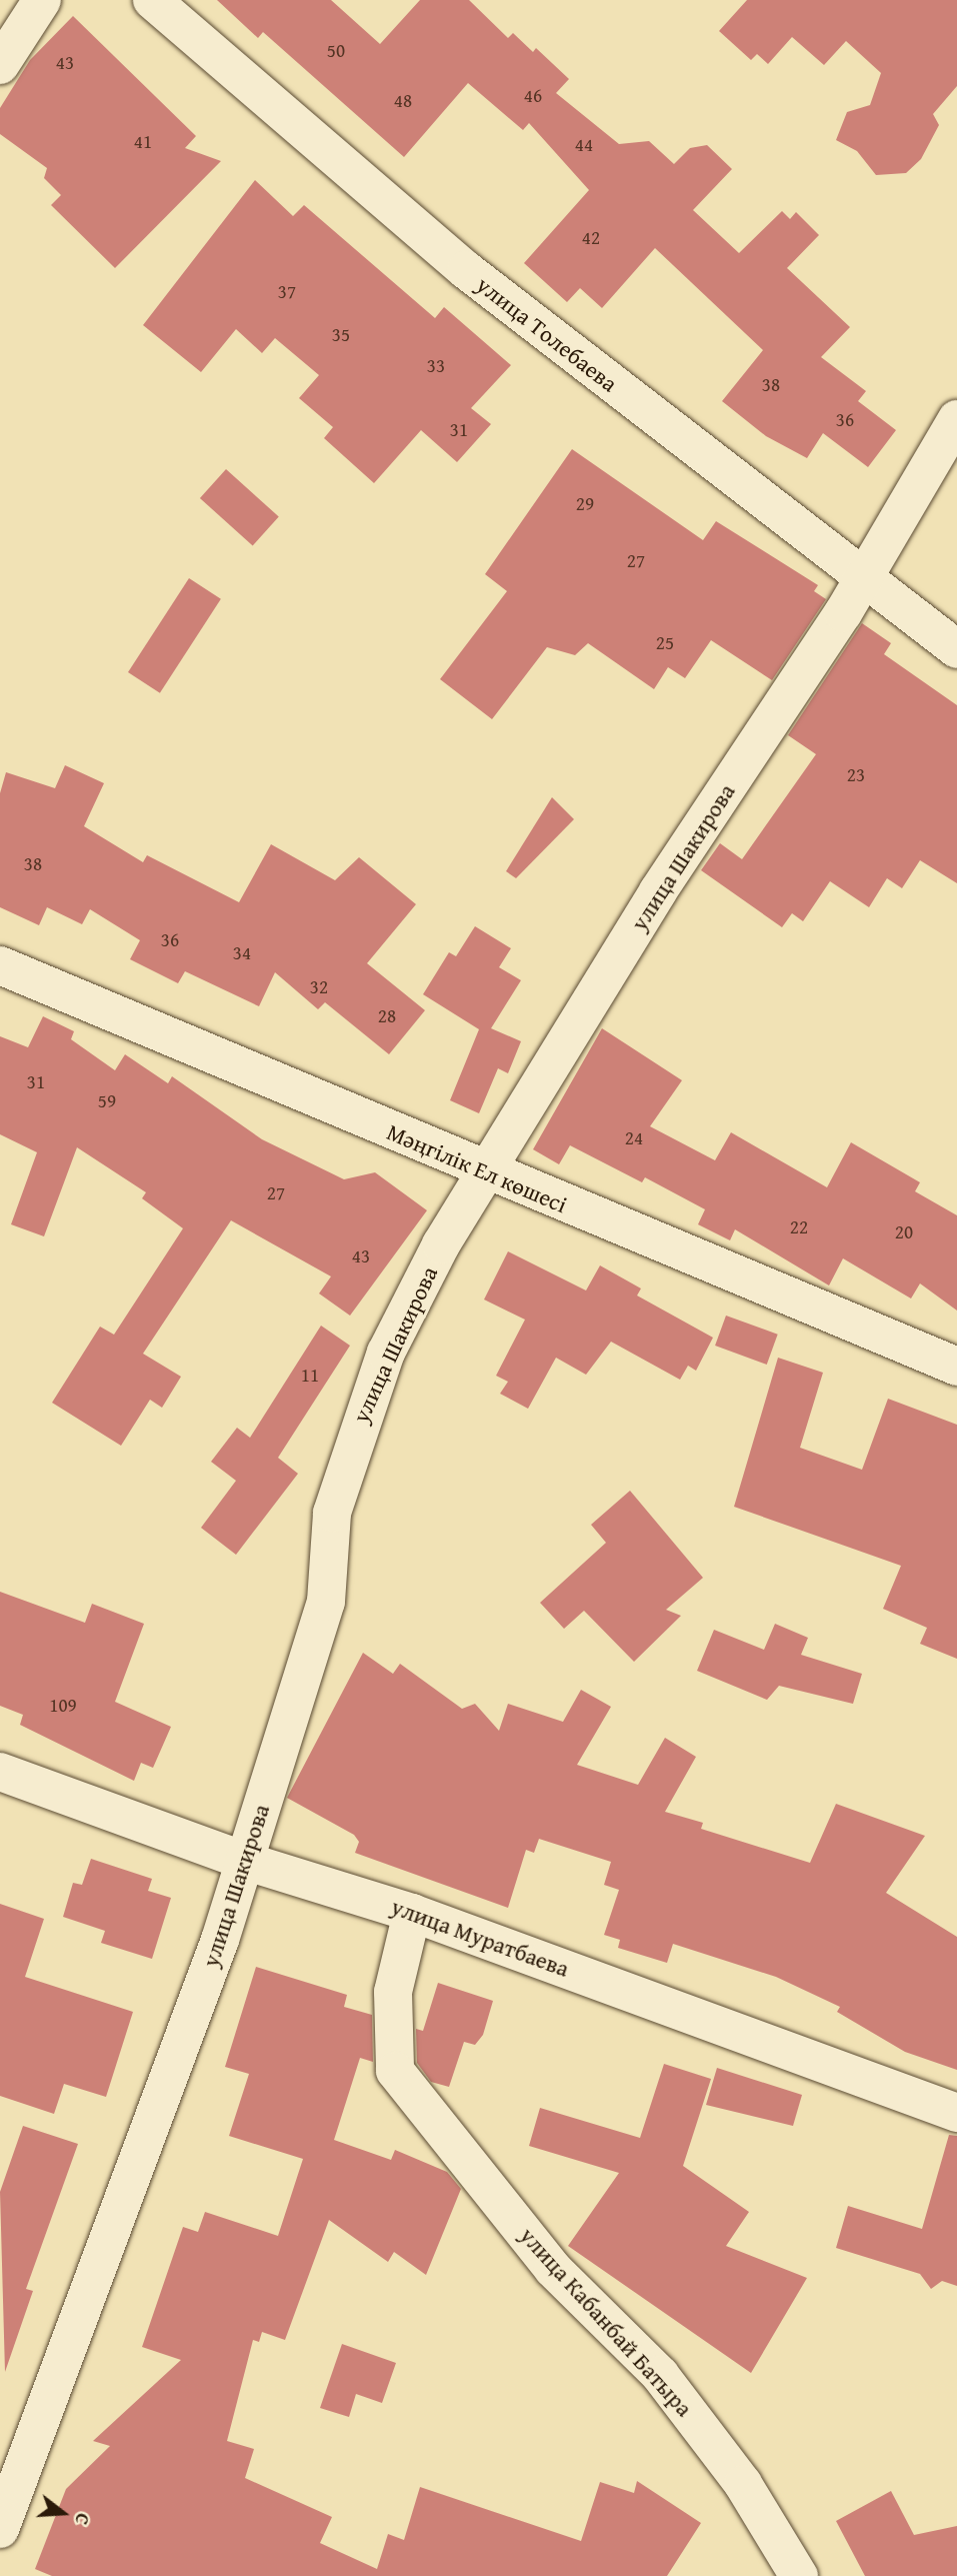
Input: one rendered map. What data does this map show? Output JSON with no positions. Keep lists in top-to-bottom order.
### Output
{
  "streets": {
    "street": [
      "улица Толебаева",
      "улица Шакирова",
      "Мәңгілік Ел көшесі",
      "улица Муратбаева",
      "улица Кабанбай Батыра"
    ]
  },
  "crossings": [
    ["улица Толебаева", "улица Шакирова"],
    ["улица Шакирова", "Мәңгілік Ел көшесі"],
    ["улица Шакирова", "улица Муратбаева"],
    ["улица Муратбаева", "улица Кабанбай Батыра"]
  ],
  "house_numbers": [
    "50",
    "43",
    "46",
    "48",
    "41",
    "44",
    "42",
    "37",
    "35",
    "33",
    "38",
    "36",
    "31",
    "29",
    "27",
    "25",
    "23",
    "38",
    "36",
    "34",
    "32",
    "28",
    "31",
    "59",
    "24",
    "27",
    "22",
    "20",
    "43",
    "11",
    "109"
  ],
  "north": "right"
}
